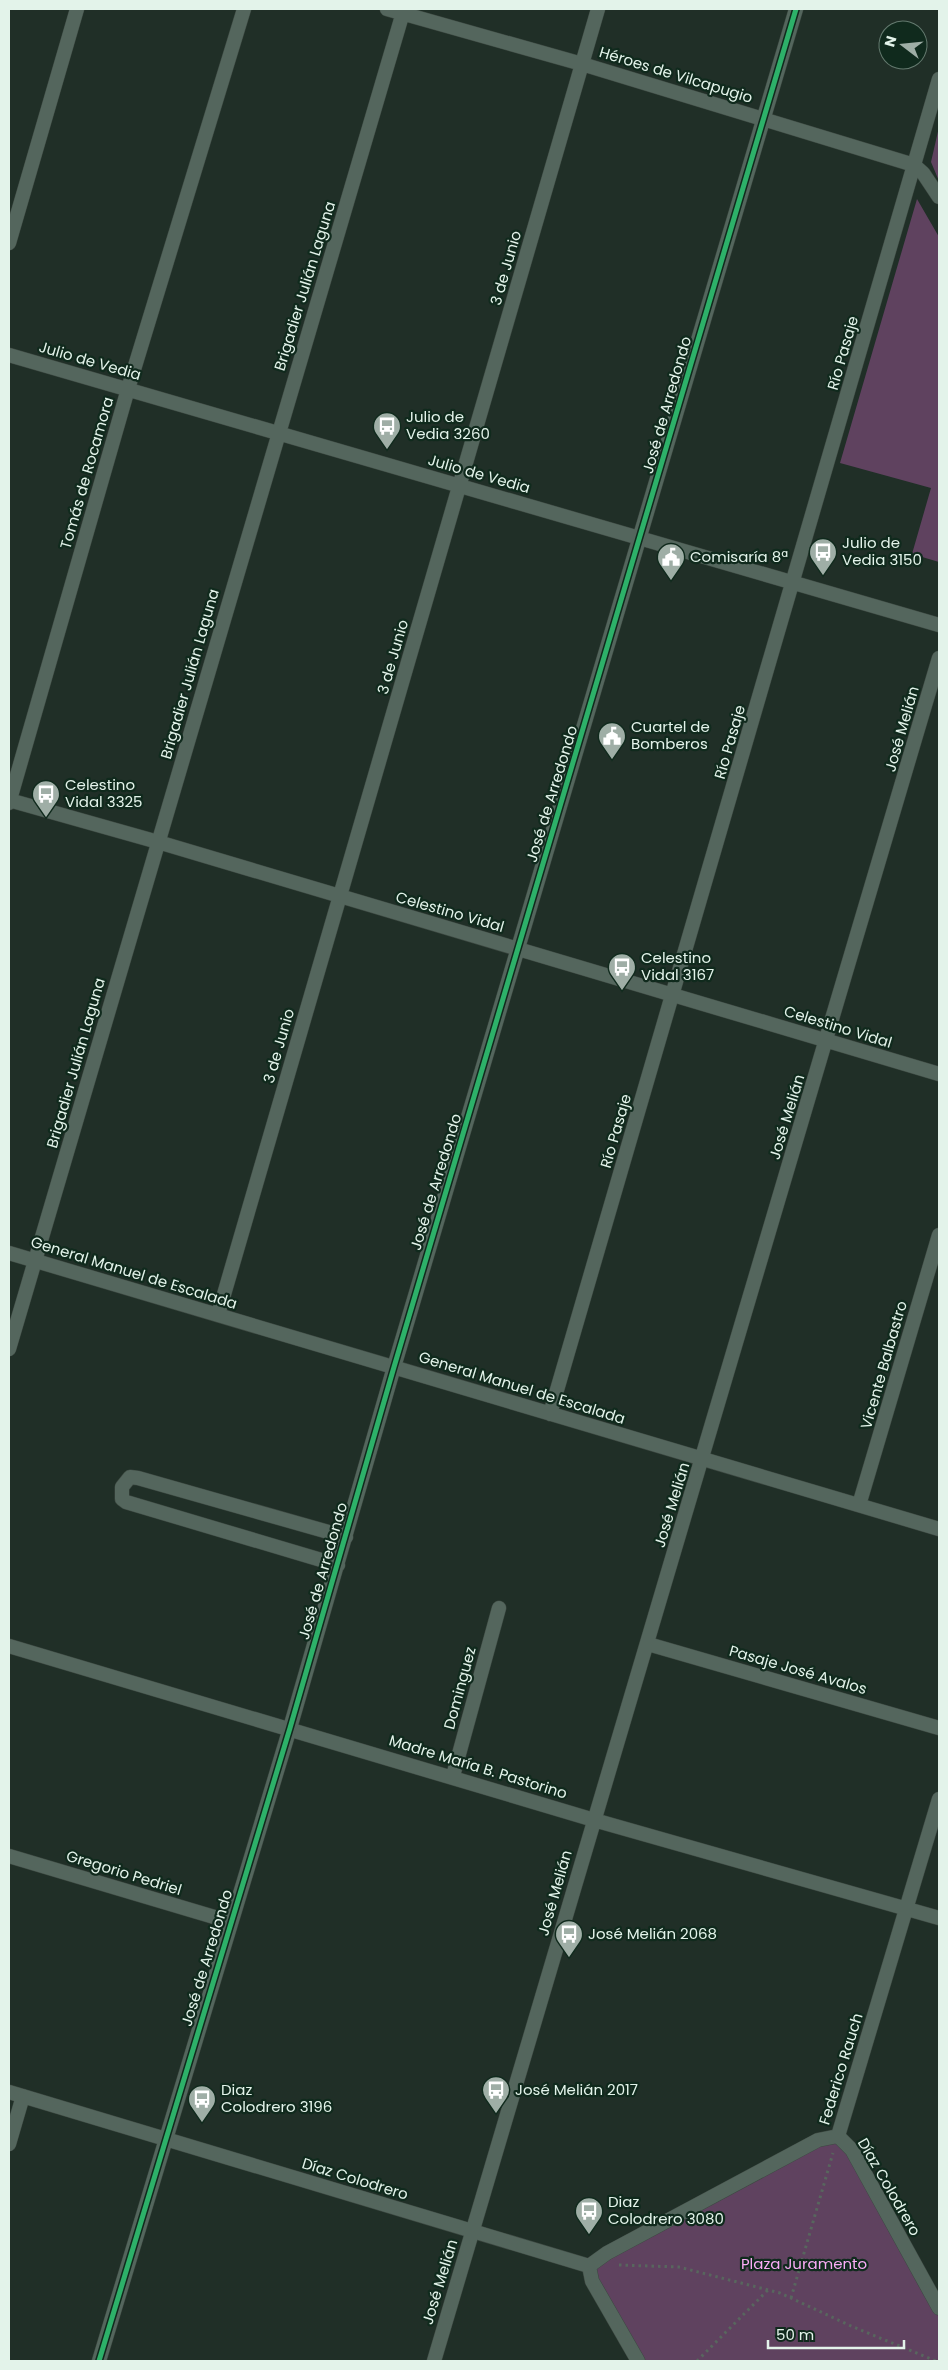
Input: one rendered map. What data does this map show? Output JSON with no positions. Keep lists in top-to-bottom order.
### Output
{
  "streets": {
    "street": [
      "Héroes de Vilcapugio",
      "3 de Junio",
      "Brigadier Julián Laguna",
      "Río Pasaje",
      "Julio de Vedia",
      "José de Arredondo",
      "Tomás de Rocamora",
      "José Melián",
      "Celestino Vidal",
      "General Manuel de Escalada",
      "Vicente Balbastro",
      "Pasaje José Avalos",
      "Dominguez",
      "Madre María B. Pastorino",
      "Gregorio Pedriel",
      "Federico Rauch",
      "Díaz Colodrero"
    ]
  },
  "crossings": [
    ["Héroes de Vilcapugio", "3 de Junio"],
    ["Héroes de Vilcapugio", "Brigadier Julián Laguna"],
    ["Héroes de Vilcapugio", "Río Pasaje"],
    ["Héroes de Vilcapugio", "José de Arredondo"],
    ["3 de Junio", "Julio de Vedia"],
    ["3 de Junio", "Celestino Vidal"],
    ["3 de Junio", "General Manuel de Escalada"],
    ["Brigadier Julián Laguna", "Julio de Vedia"],
    ["Brigadier Julián Laguna", "Celestino Vidal"],
    ["Brigadier Julián Laguna", "General Manuel de Escalada"],
    ["Río Pasaje", "Julio de Vedia"],
    ["Río Pasaje", "Celestino Vidal"],
    ["Río Pasaje", "General Manuel de Escalada"],
    ["Julio de Vedia", "José de Arredondo"],
    ["Julio de Vedia", "Tomás de Rocamora"],
    ["José de Arredondo", "Celestino Vidal"],
    ["José de Arredondo", "General Manuel de Escalada"],
    ["José de Arredondo", "Madre María B. Pastorino"],
    ["José de Arredondo", "Gregorio Pedriel"],
    ["José de Arredondo", "Díaz Colodrero"],
    ["Tomás de Rocamora", "Celestino Vidal"],
    ["José Melián", "Celestino Vidal"],
    ["José Melián", "General Manuel de Escalada"],
    ["José Melián", "Pasaje José Avalos"],
    ["José Melián", "Madre María B. Pastorino"],
    ["José Melián", "Díaz Colodrero"],
    ["General Manuel de Escalada", "Vicente Balbastro"],
    ["Dominguez", "Madre María B. Pastorino"],
    ["Madre María B. Pastorino", "Federico Rauch"],
    ["Federico Rauch", "Díaz Colodrero"]
  ],
  "parks": ["Plaza Juramento"],
  "places": {
    "bus stop": [
      "Julio de Vedia 3260",
      "Julio de Vedia 3150",
      "Celestino Vidal 3325",
      "Celestino Vidal 3167",
      "José Melián 2068",
      "José Melián 2017",
      "Diaz Colodrero 3196",
      "Diaz Colodrero 3080"
    ],
    "public building": ["Comisaría 8ª", "Cuartel de Bomberos"]
  },
  "scale_bar": "50 m",
  "north": "left"
}
